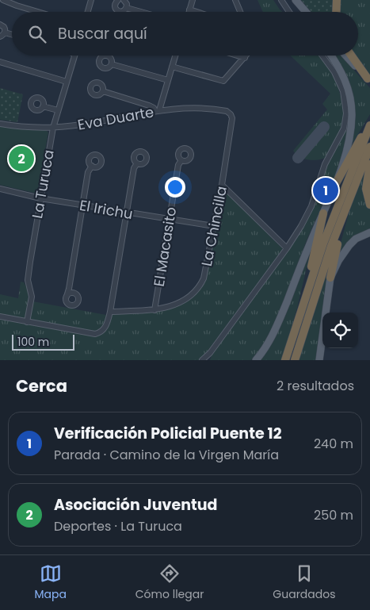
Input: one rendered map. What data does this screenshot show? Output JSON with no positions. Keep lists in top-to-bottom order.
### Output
{
  "streets": {
    "street": [
      "Eva Duarte",
      "La Turuca",
      "El Irichu",
      "La Chincilla",
      "El Macasito"
    ]
  },
  "crossings": [
    ["Eva Duarte", "La Turuca"],
    ["Eva Duarte", "La Chincilla"],
    ["La Turuca", "El Irichu"],
    ["El Irichu", "La Chincilla"],
    ["El Irichu", "El Macasito"],
    ["La Chincilla", "El Macasito"]
  ],
  "scale_bar": "100 m",
  "page": {
    "search": "Buscar aquí",
    "pins": ["2", "1"],
    "scale": "100 m",
    "heading": ["Cerca", "2 resultados"],
    "list": [
      {
        "mark": "1",
        "name": "Verificación Policial Puente 12",
        "note": "Parada · Camino de la Virgen María",
        "value": "240 m"
      },
      {
        "mark": "2",
        "name": "Asociación Juventud",
        "note": "Deportes · La Turuca",
        "value": "250 m"
      }
    ],
    "nav": ["Mapa", "Cómo llegar", "Guardados"]
  }
}
